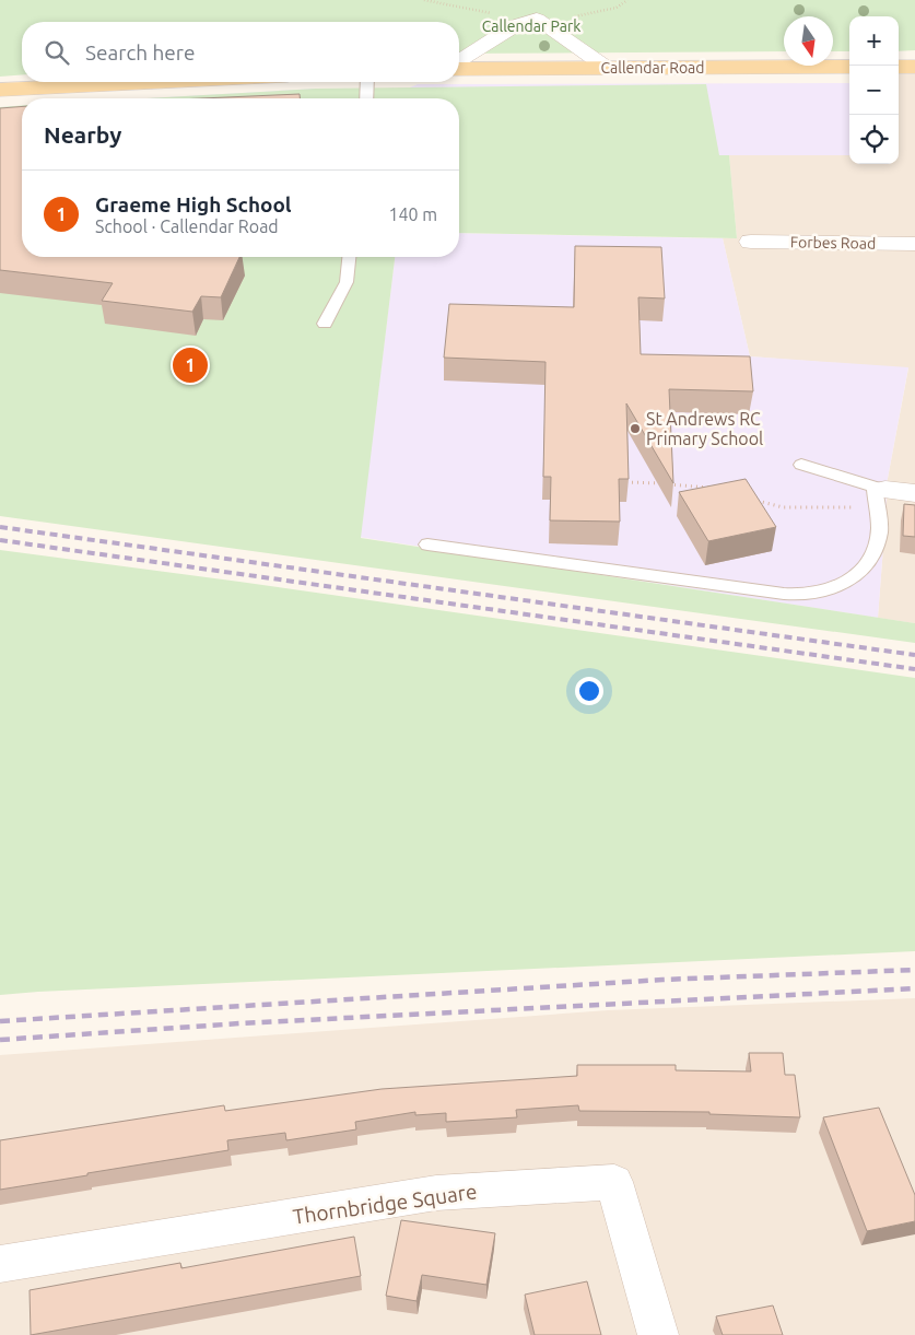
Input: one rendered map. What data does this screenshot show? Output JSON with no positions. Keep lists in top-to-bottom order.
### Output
{
  "streets": {
    "main road": ["Callendar Road"],
    "street": ["Forbes Road", "Thornbridge Square"]
  },
  "parks": ["Callendar Park"],
  "places": ["St Andrews RC Primary School"],
  "north": "bottom",
  "page": {
    "map_buttons": ["+", "−"],
    "search": "Search here",
    "heading": "Nearby",
    "list": [
      {
        "mark": "1",
        "name": "Graeme High School",
        "note": "School · Callendar Road",
        "value": "140 m"
      }
    ],
    "pins": "1"
  }
}
